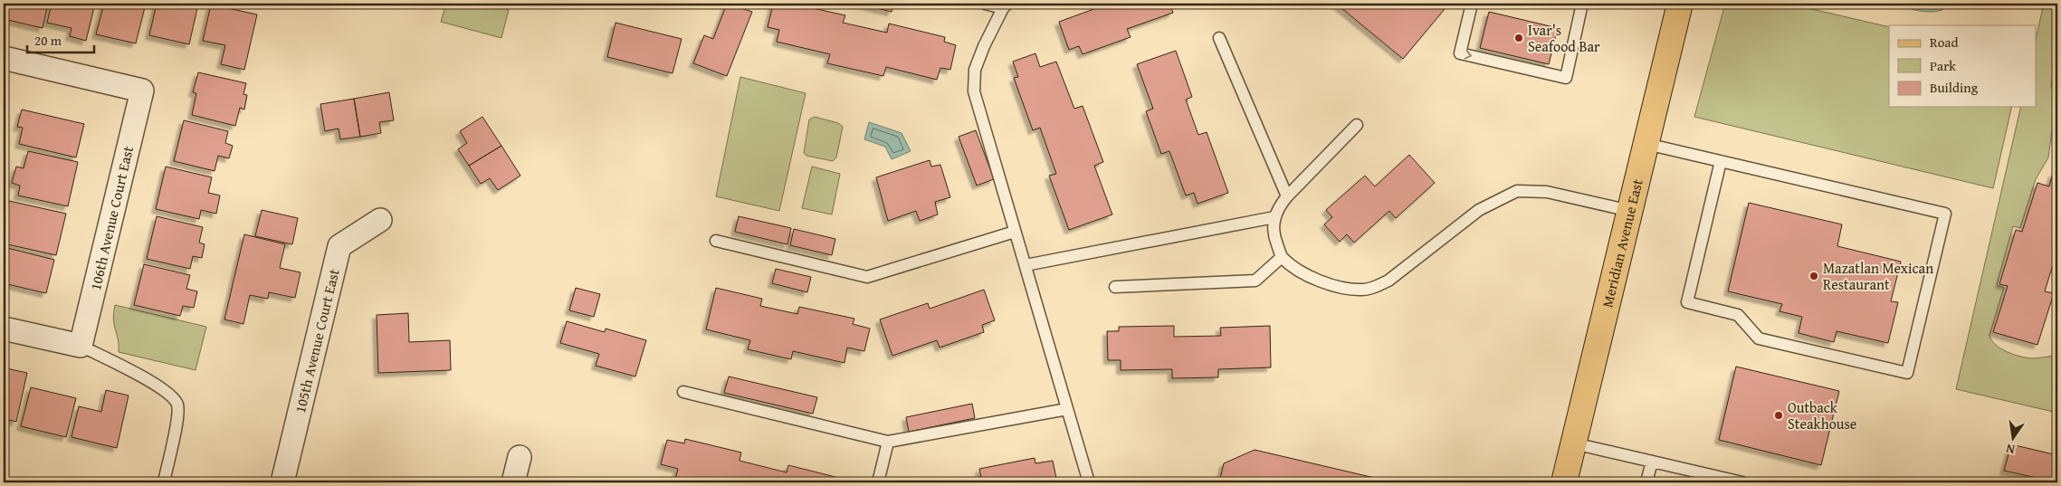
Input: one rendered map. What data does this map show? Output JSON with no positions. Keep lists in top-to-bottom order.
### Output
{
  "streets": {
    "main road": ["Meridian Avenue East"],
    "street": ["106th Avenue Court East", "105th Avenue Court East"]
  },
  "places": ["Ivar's Seafood Bar", "Mazatlan Mexican Restaurant", "Outback Steakhouse"],
  "legend": ["Road", "Park", "Building"],
  "scale_bar": "20 m",
  "north": "bottom"
}
